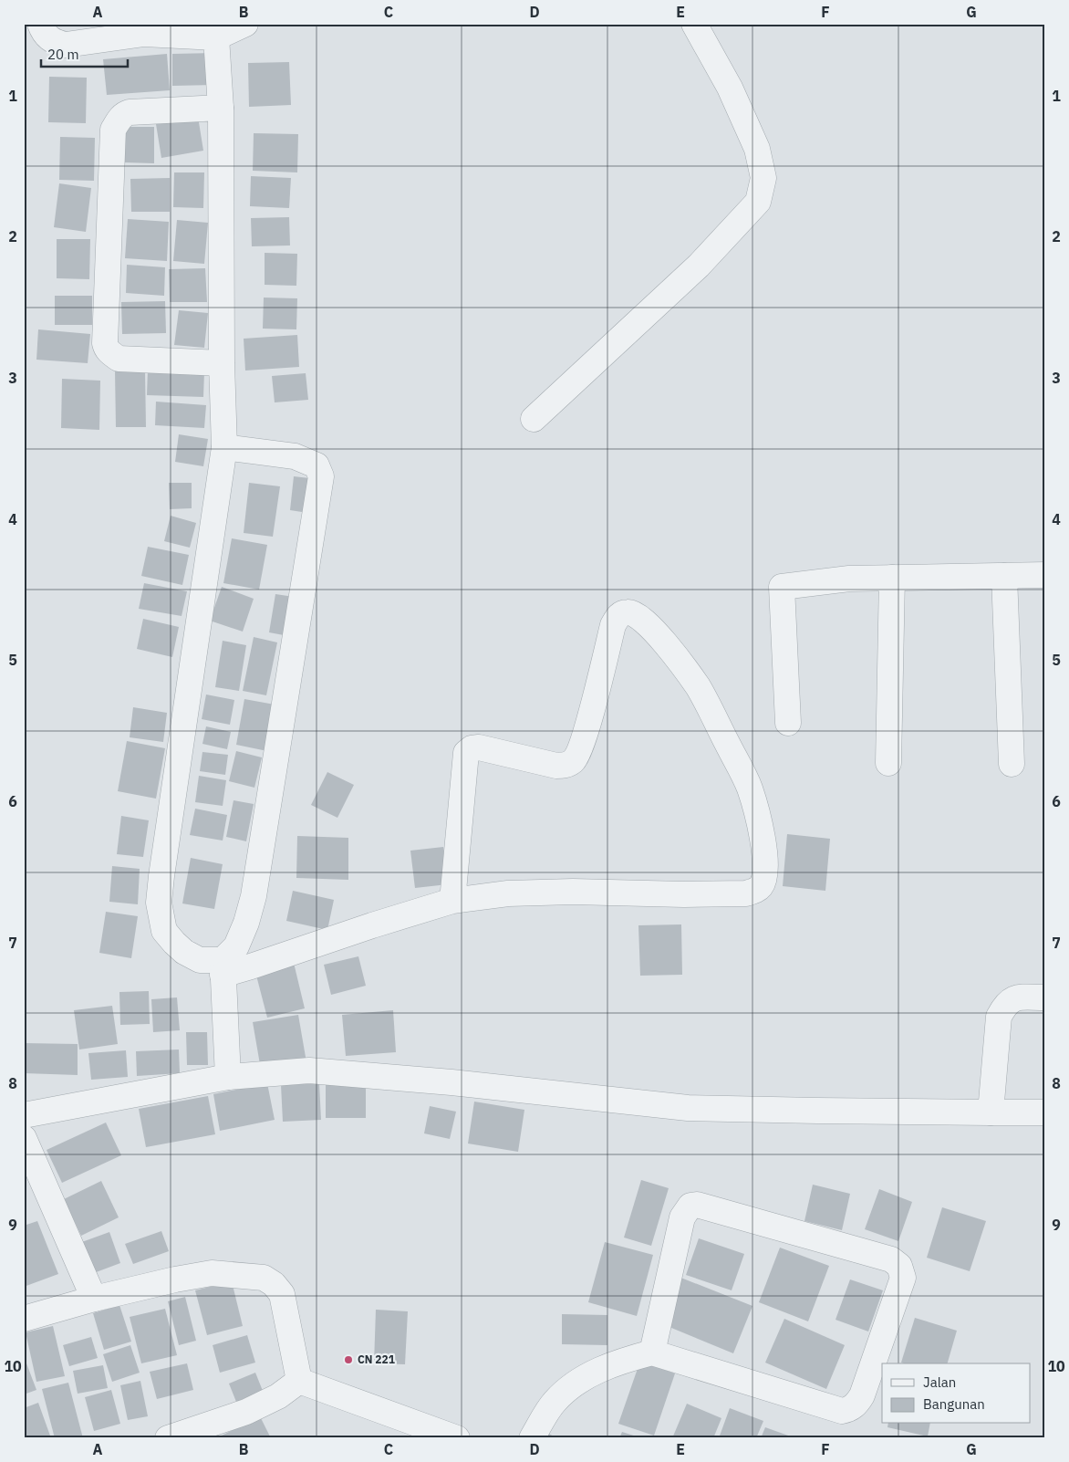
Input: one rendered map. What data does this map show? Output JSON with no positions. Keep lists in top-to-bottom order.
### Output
{
  "places": ["CN 221"],
  "legend": ["Jalan", "Bangunan"],
  "scale_bar": "20 m",
  "grid": {
    "columns": [
      "A",
      "B",
      "C",
      "D",
      "E",
      "F",
      "G"
    ],
    "rows": [
      "1",
      "2",
      "3",
      "4",
      "5",
      "6",
      "7",
      "8",
      "9",
      "10"
    ]
  }
}
